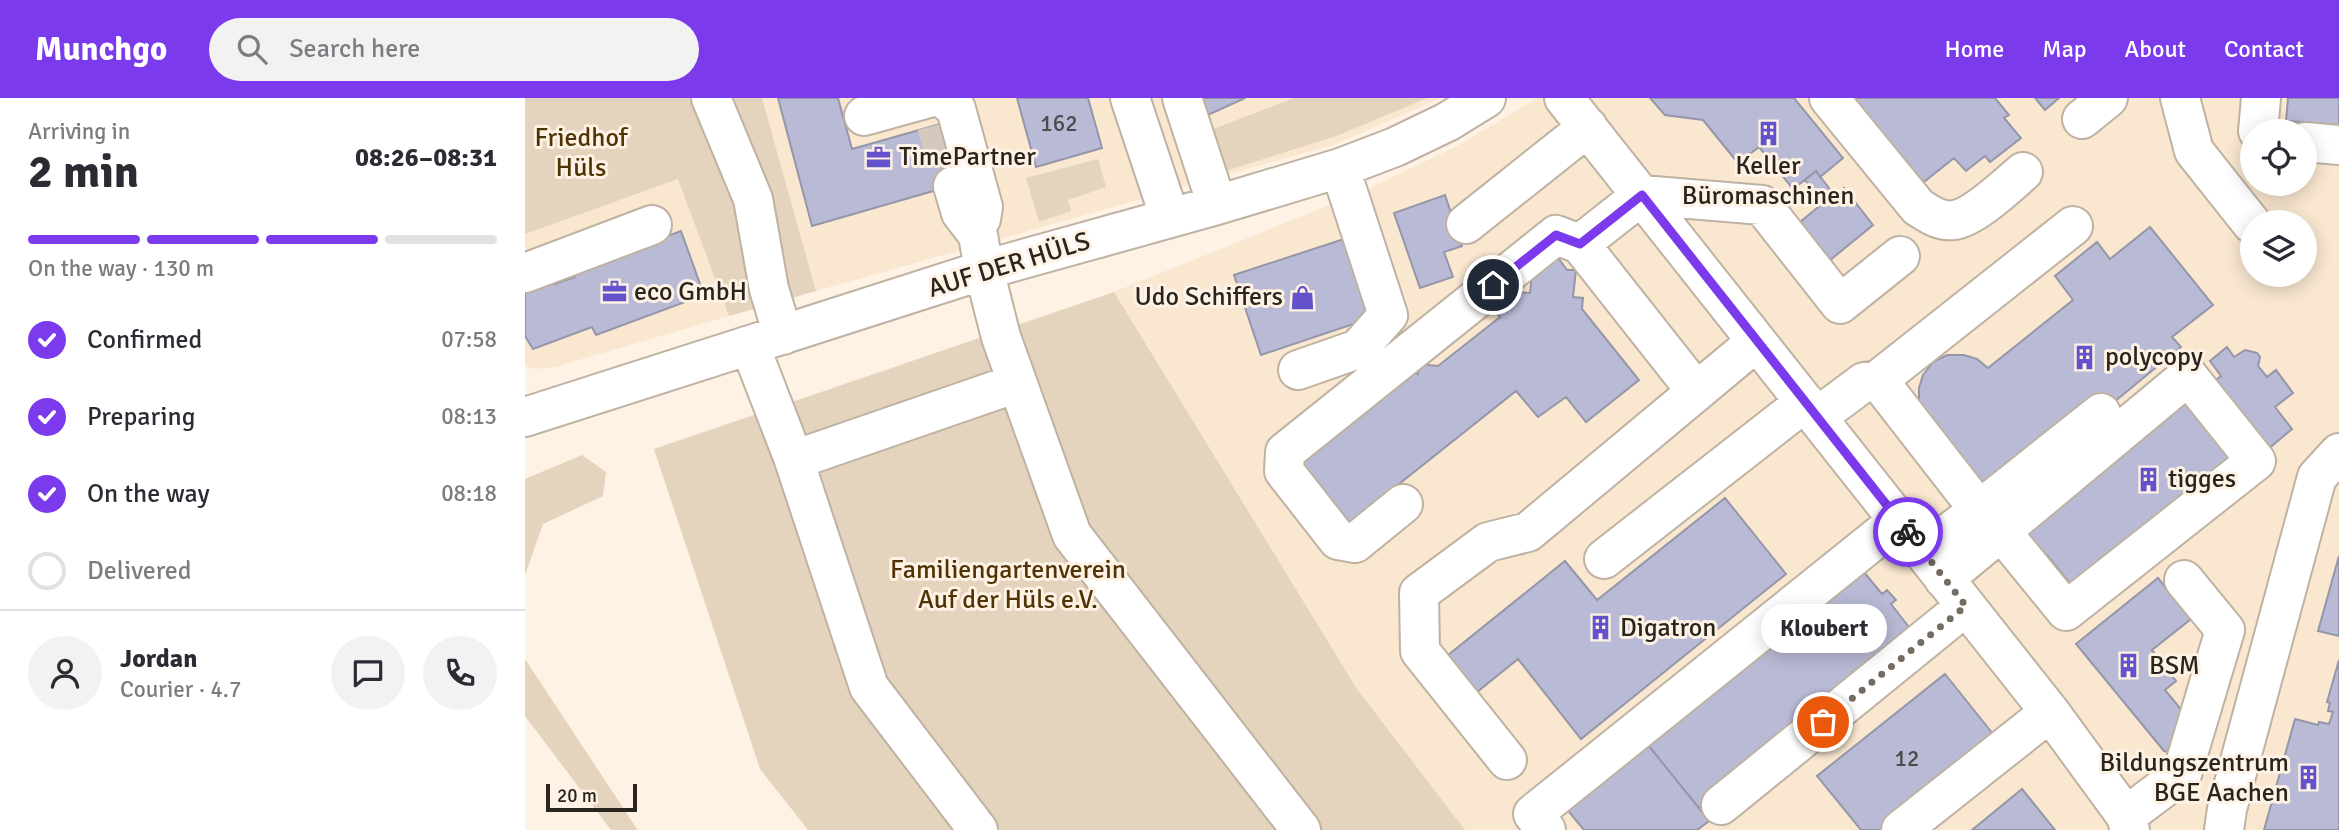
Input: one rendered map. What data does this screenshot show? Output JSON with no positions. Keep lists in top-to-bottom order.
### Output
{
  "streets": {
    "street": ["AUF DER HÜLS"]
  },
  "parks": ["Friedhof Hüls", "Familiengartenverein Auf der Hüls e.V."],
  "places": {
    "building": [
      "Keller Büromaschinen",
      "polycopy",
      "tigges",
      "Digatron",
      "BSM",
      "Bildungszentrum BGE Aachen"
    ],
    "office": ["TimePartner", "eco GmbH"],
    "shop": ["Udo Schiffers"],
    "other": ["Kloubert"]
  },
  "house_numbers": ["162", "12"],
  "scale_bar": "20 m",
  "page": {
    "header": "Munchgo",
    "search": "Search here",
    "nav": [
      "Home",
      "Map",
      "About",
      "Contact"
    ],
    "heading": ["2 min", "Arriving in", "08:26–08:31"],
    "panel": ["Jordan", "Courier · 4.7"],
    "bar": "On the way · 130 m",
    "list": [
      ["Confirmed", "07:58"],
      ["Preparing", "08:13"],
      ["On the way", "08:18"],
      "Delivered"
    ],
    "bubble": "Kloubert",
    "scale": "20 m"
  }
}
